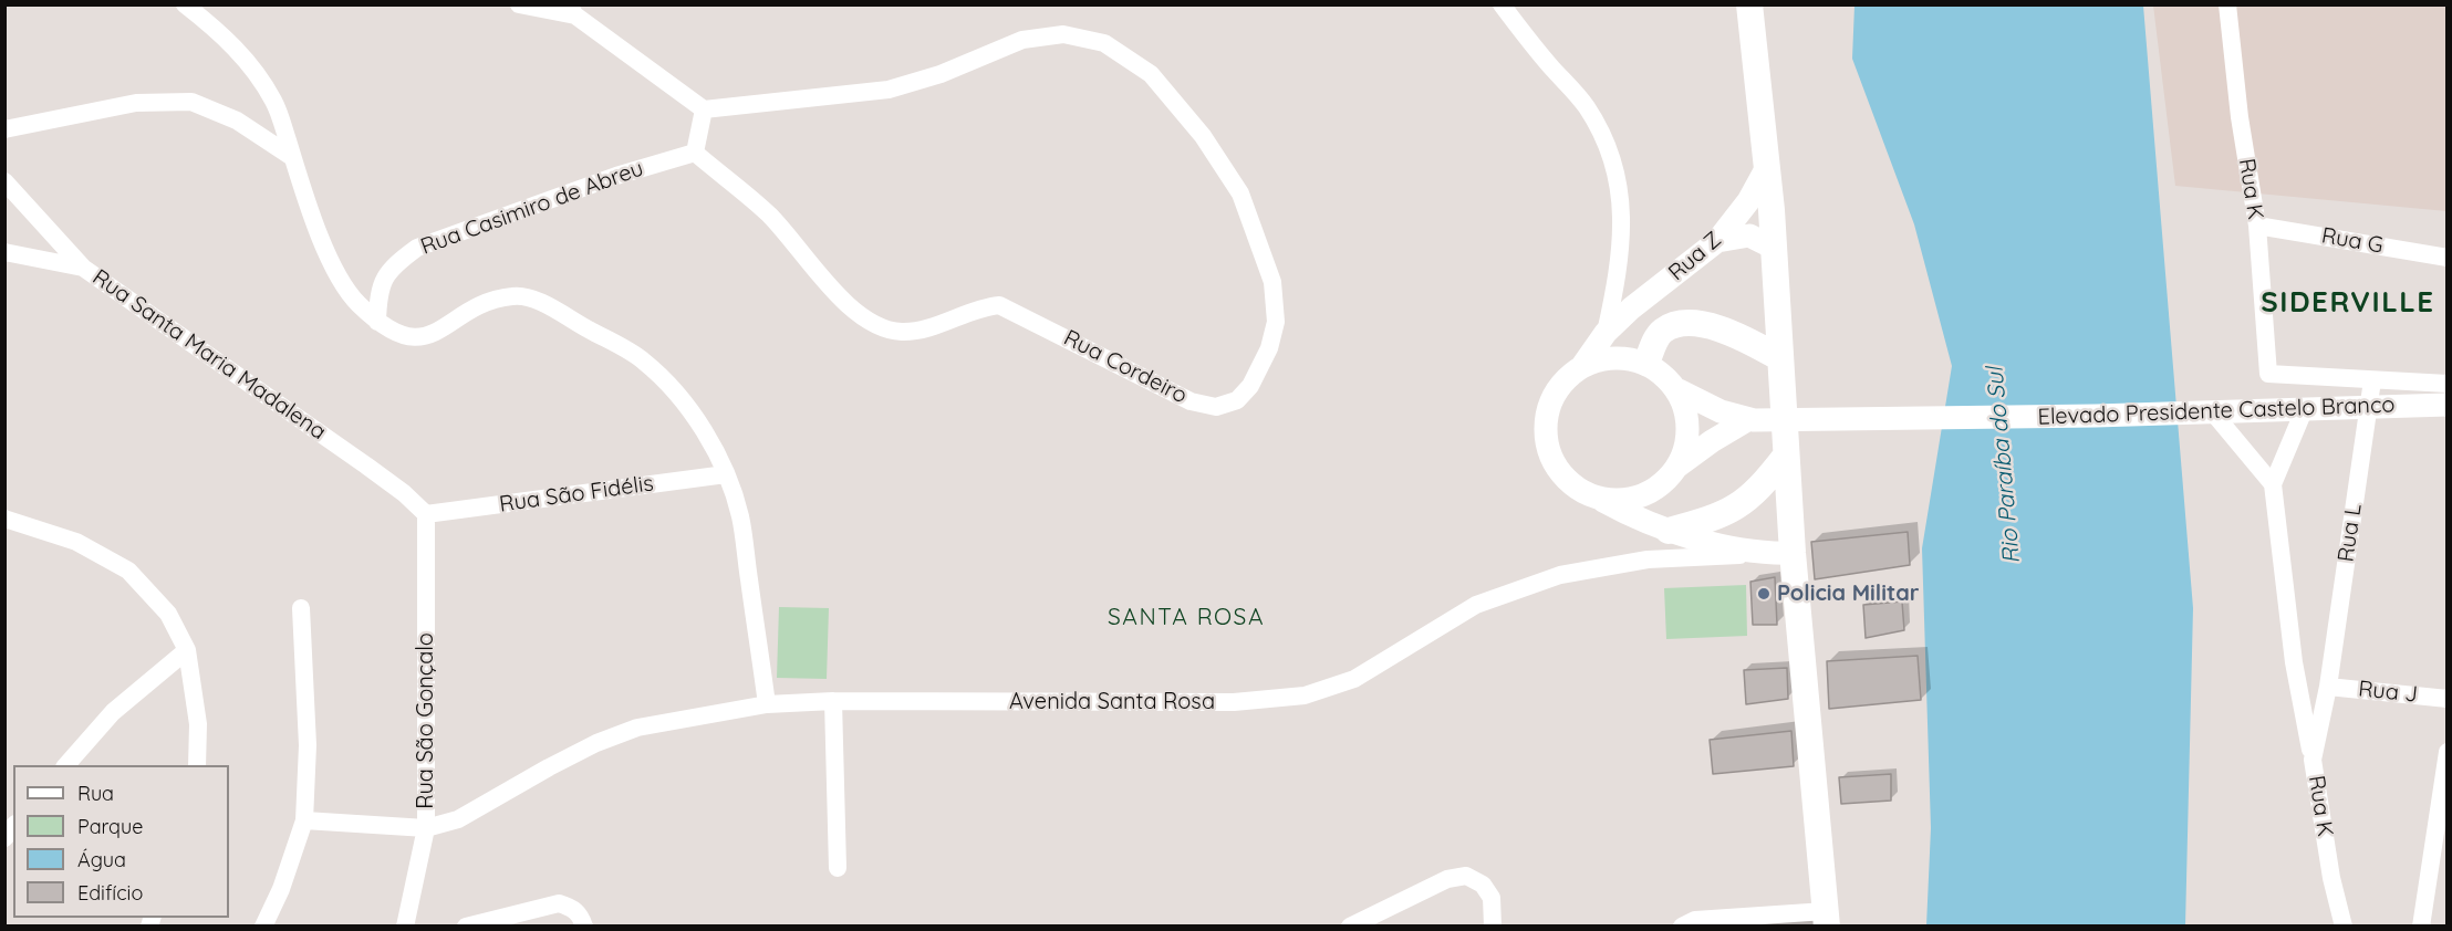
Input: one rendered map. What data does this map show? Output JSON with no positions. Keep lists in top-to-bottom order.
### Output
{
  "streets": {
    "street": [
      "Rua K",
      "Rua Casimiro de Abreu",
      "Rua G",
      "Rua Z",
      "Rua Santa Maria Madalena",
      "Rua Cordeiro",
      "Elevado Presidente Castelo Branco",
      "Rua São Fidélis",
      "Rua L",
      "Rua J",
      "Avenida Santa Rosa",
      "Rua São Gonçalo"
    ]
  },
  "crossings": [
    ["Rua K", "Rua G"],
    ["Rua K", "Rua L"],
    ["Rua K", "Rua J"],
    ["Rua Casimiro de Abreu", "Rua Cordeiro"],
    ["Rua Santa Maria Madalena", "Rua São Fidélis"],
    ["Rua Santa Maria Madalena", "Rua São Gonçalo"],
    ["Rua São Fidélis", "Rua São Gonçalo"],
    ["Rua L", "Rua J"],
    ["Avenida Santa Rosa", "Rua São Gonçalo"]
  ],
  "districts": ["SIDERVILLE", "SANTA ROSA"],
  "water": ["Rio Paraíba do Sul"],
  "places": ["Policia Militar"],
  "legend": [
    "Rua",
    "Parque",
    "Água",
    "Edifício"
  ]
}
